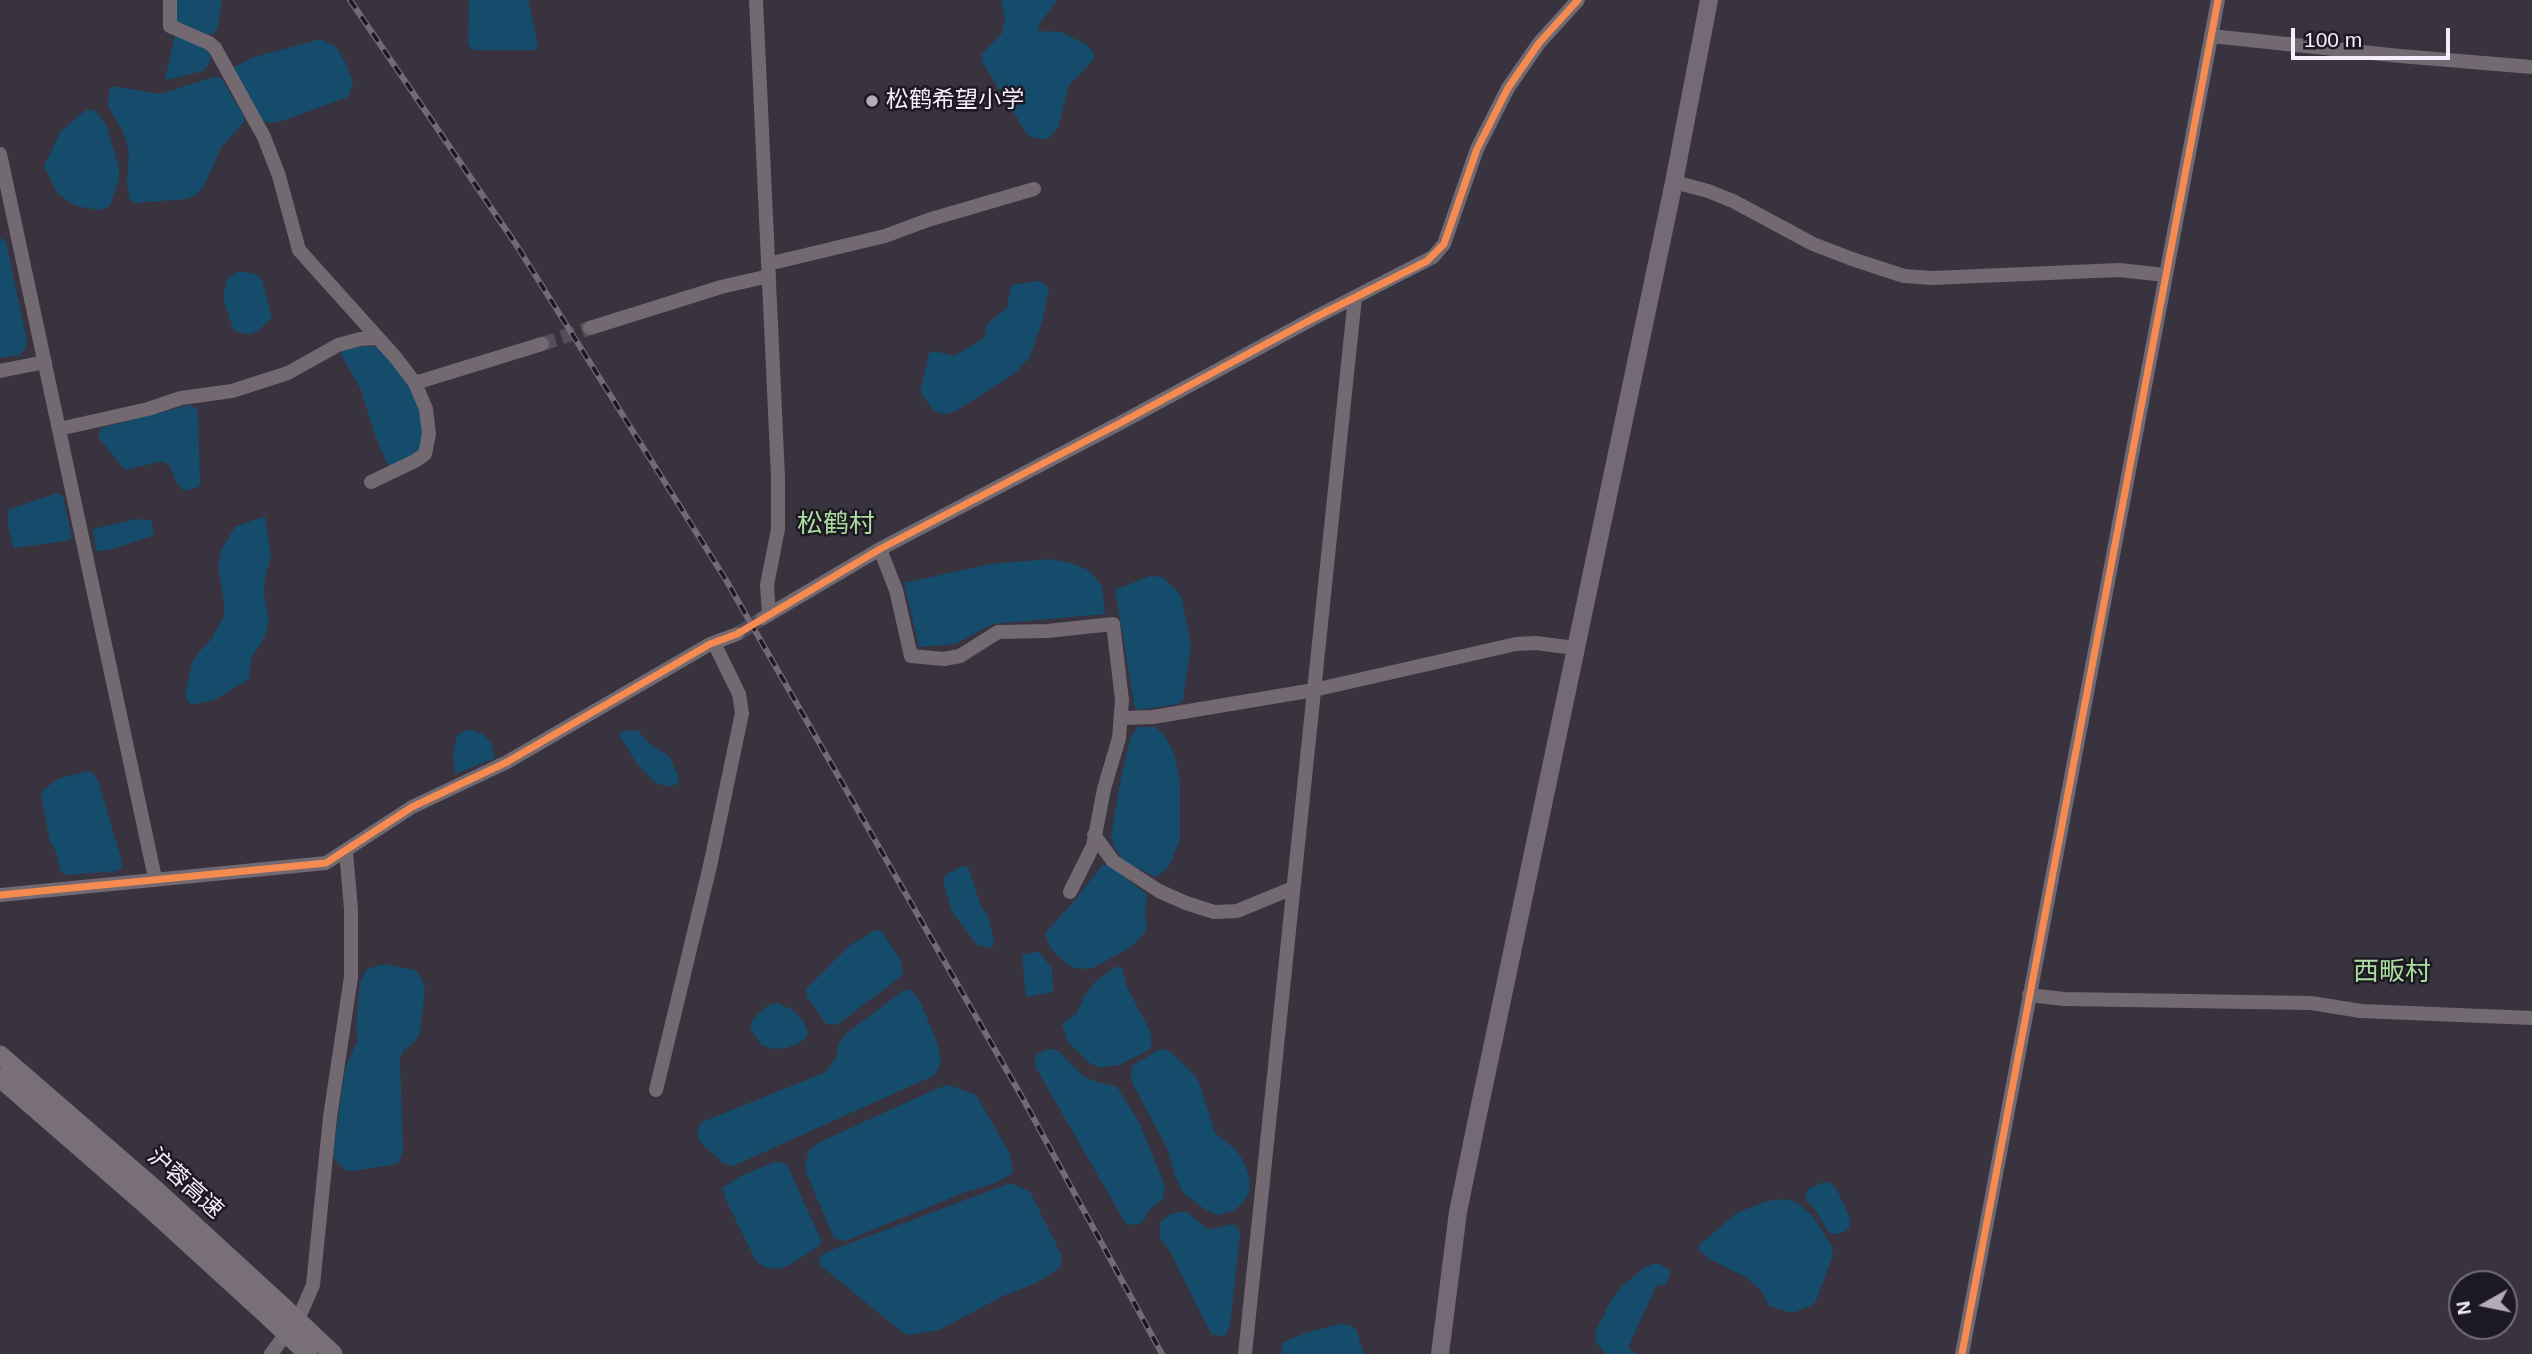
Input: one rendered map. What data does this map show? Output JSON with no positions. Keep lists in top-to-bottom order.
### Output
{
  "streets": {
    "highway": ["沪蓉高速"]
  },
  "districts": ["松鹤村", "西畈村"],
  "places": ["松鹤希望小学"],
  "scale_bar": "100 m",
  "north": "left"
}
